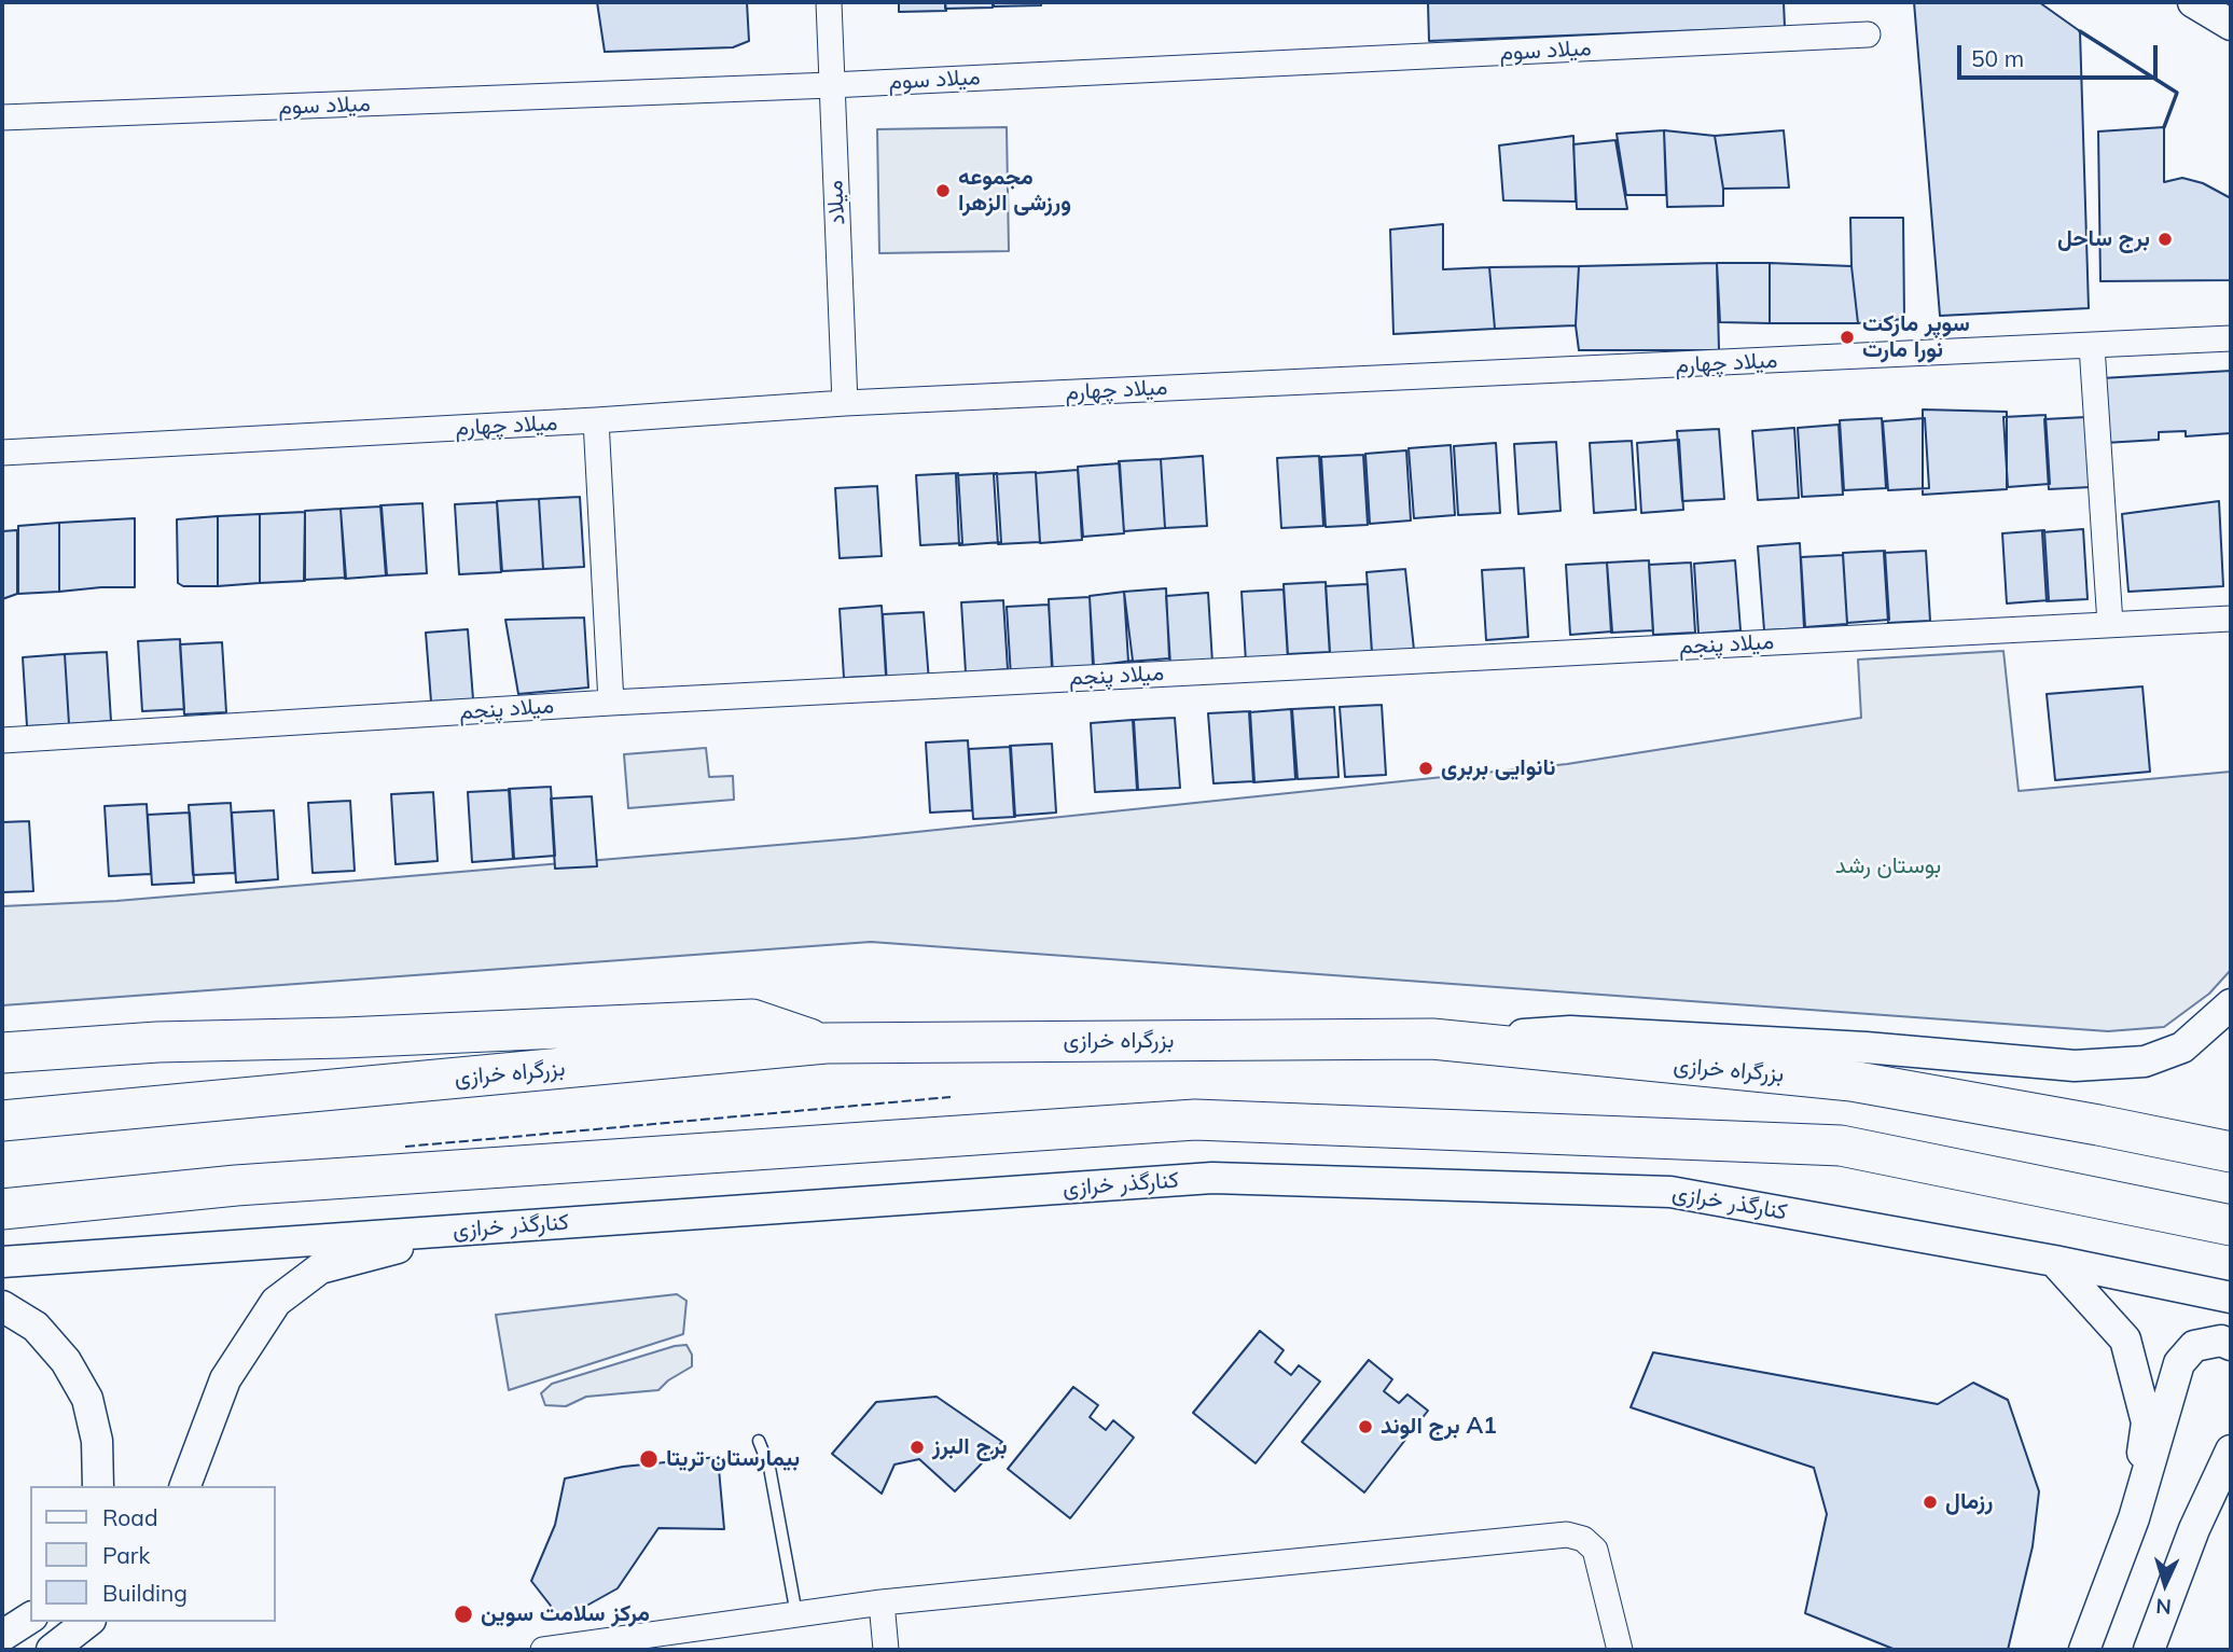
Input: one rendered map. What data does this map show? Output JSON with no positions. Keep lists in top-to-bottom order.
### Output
{
  "streets": {
    "highway": ["بزرگراه خرازی"],
    "street": [
      "میلاد سوم",
      "میلاد",
      "میلاد چهارم",
      "میلاد پنجم",
      "کنارگذر خرازی"
    ]
  },
  "crossings": [
    ["میلاد سوم", "میلاد"],
    ["میلاد", "میلاد چهارم"]
  ],
  "parks": ["بوستان رشد"],
  "places": [
    "مجموعه ورزشی الزهرا",
    "برج ساحل",
    "سوپر مارکت نورا مارت",
    "نانوایی بربری",
    "برج الوند A1",
    "برج البرز",
    "بیمارستان تریتا",
    "رزمال",
    "مرکز سلامت سوین"
  ],
  "legend": ["Road", "Park", "Building"],
  "scale_bar": "50 m",
  "north": "bottom"
}
